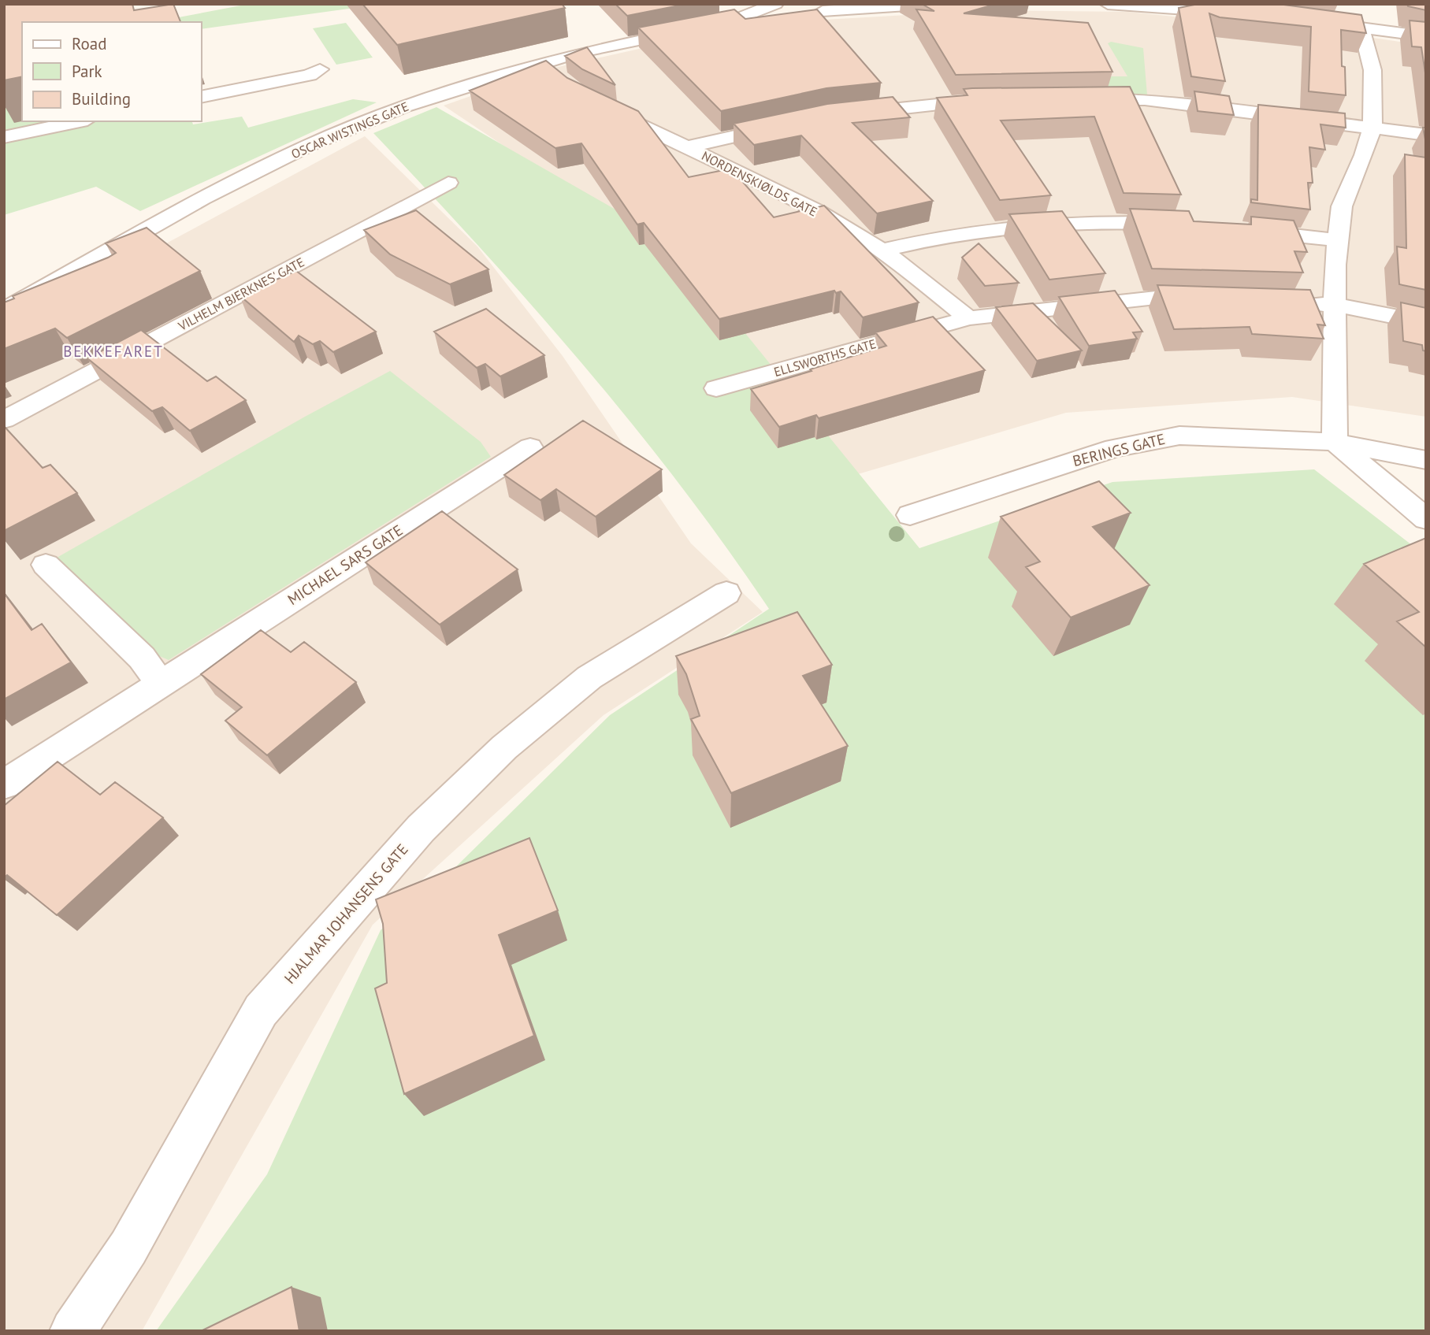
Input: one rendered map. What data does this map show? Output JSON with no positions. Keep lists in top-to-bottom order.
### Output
{
  "streets": {
    "street": [
      "OSCAR WISTINGS GATE",
      "NORDENSKIØLDS GATE",
      "VILHELM BJERKNES' GATE",
      "ELLSWORTHS GATE",
      "BERINGS GATE",
      "MICHAEL SARS GATE",
      "HJALMAR JOHANSENS GATE"
    ]
  },
  "crossings": [
    ["NORDENSKIØLDS GATE", "ELLSWORTHS GATE"]
  ],
  "districts": ["BEKKEFARET"],
  "legend": ["Road", "Park", "Building"]
}
